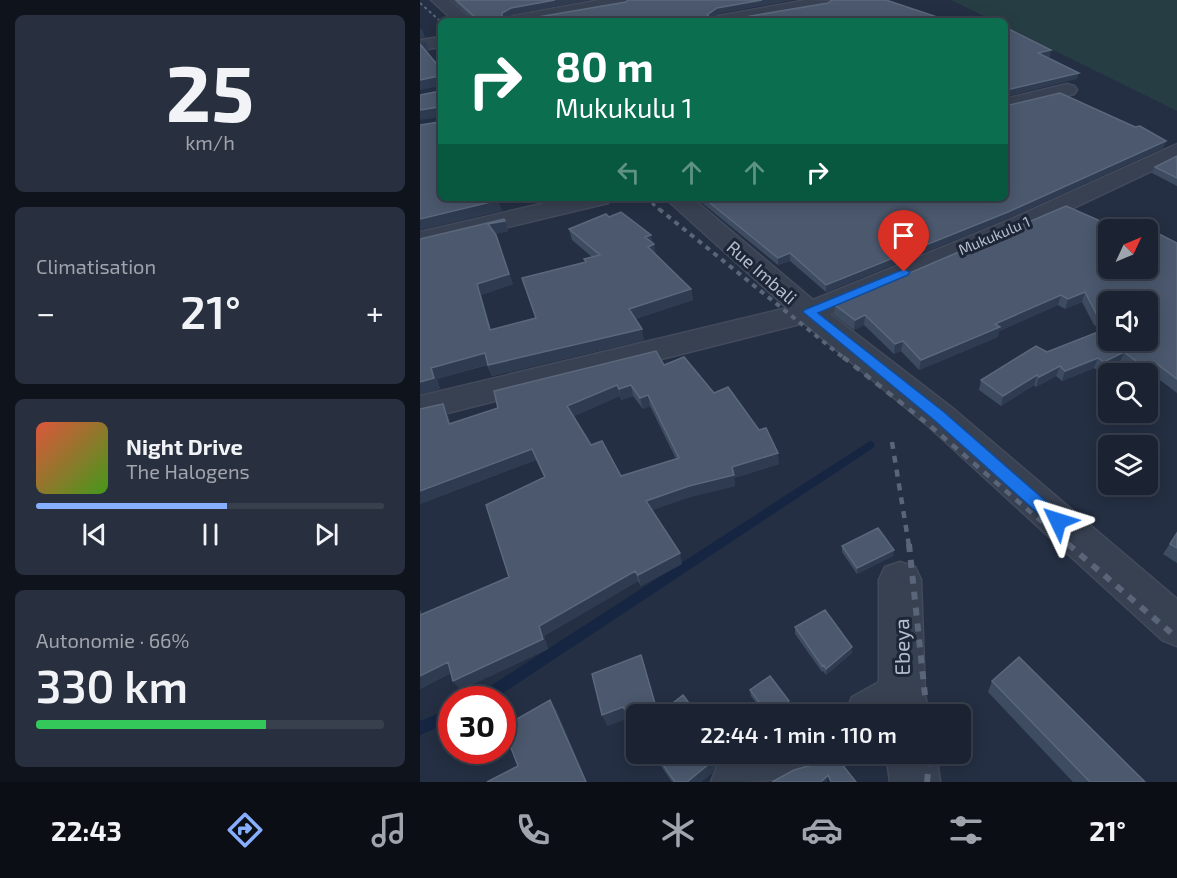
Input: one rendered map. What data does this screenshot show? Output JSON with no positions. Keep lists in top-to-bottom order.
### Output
{
  "streets": {
    "street": ["Mukukulu 1", "Rue Imbali", "Ebeya"]
  },
  "crossings": [
    ["Mukukulu 1", "Rue Imbali"]
  ],
  "north": "top right",
  "page": {
    "tile": [
      ["25", "km/h"],
      "Climatisation",
      ["Autonomie · 66%", "330 km"]
    ],
    "turn": ["80 m", "Mukukulu 1"],
    "heat": ["−", "21°", "+"],
    "song": ["Night Drive", "The Halogens"],
    "limit": "30",
    "trip": "22:44 · 1 min · 110 m",
    "tabs": ["22:43", "21°"]
  }
}
